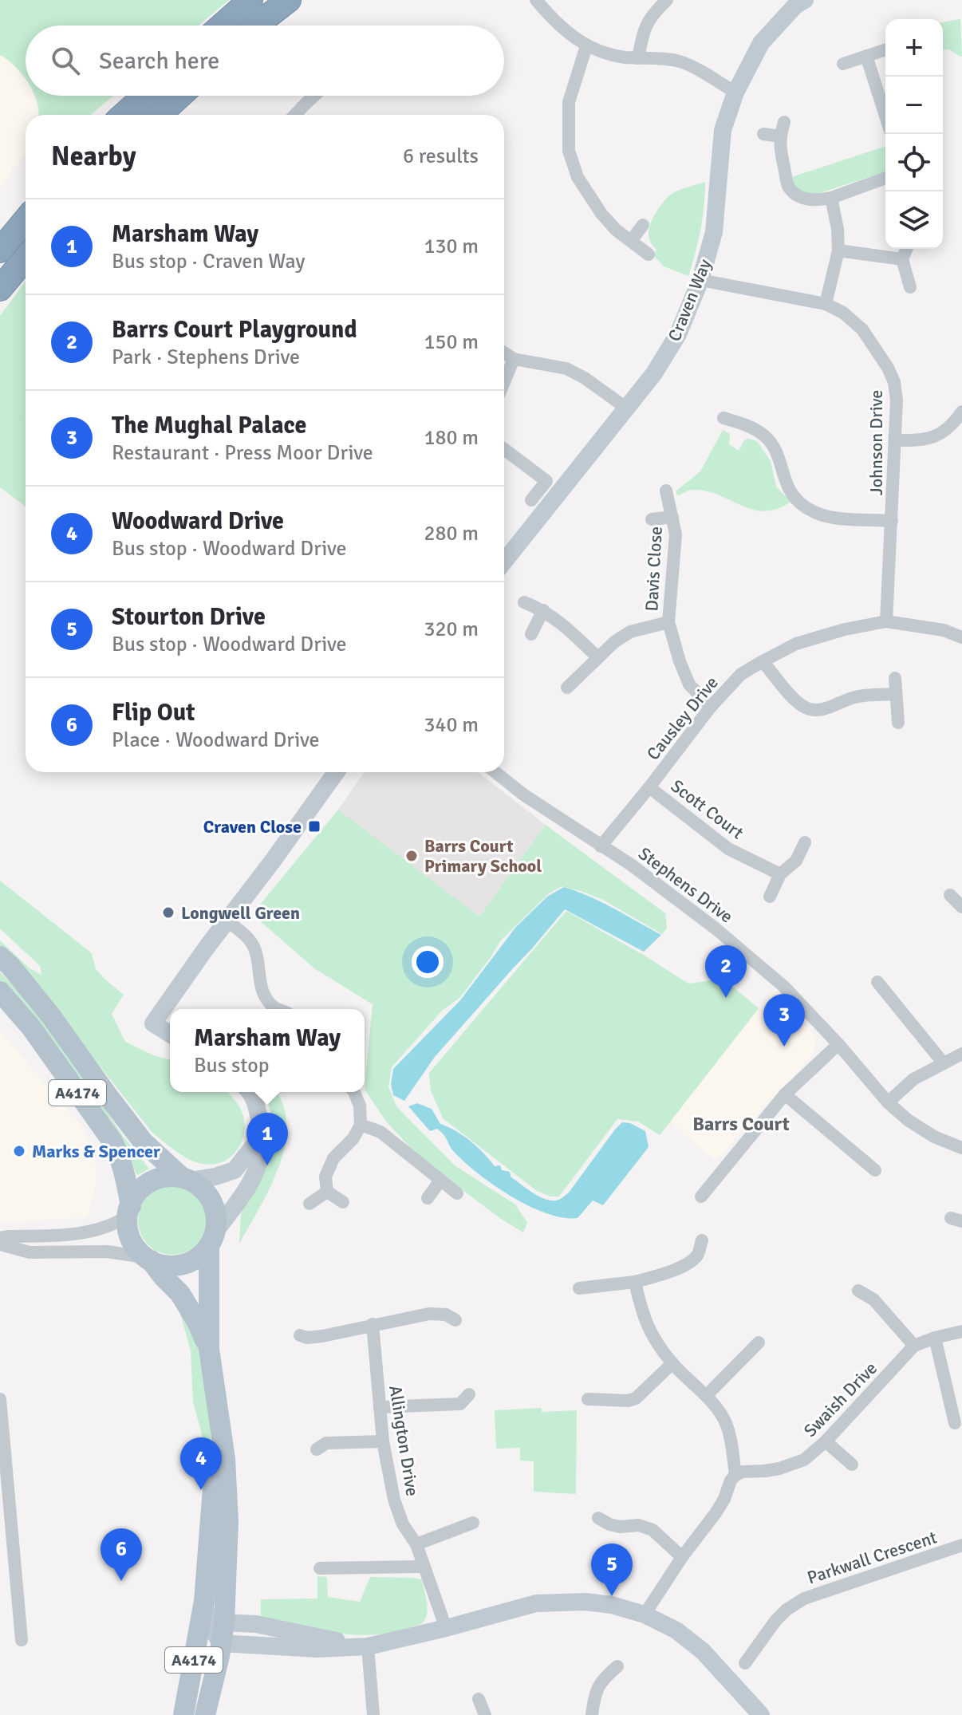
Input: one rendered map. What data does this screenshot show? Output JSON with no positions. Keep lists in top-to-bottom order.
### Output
{
  "streets": {
    "main road": ["A4174"],
    "street": [
      "Craven Way",
      "Johnson Drive",
      "Davis Close",
      "Causley Drive",
      "Scott Court",
      "Stephens Drive",
      "Swaish Drive",
      "Allington Drive",
      "Parkwall Crescent"
    ]
  },
  "crossings": [
    ["Craven Way", "Johnson Drive"],
    ["Johnson Drive", "Causley Drive"],
    ["Davis Close", "Causley Drive"],
    ["Causley Drive", "Scott Court"],
    ["Causley Drive", "Stephens Drive"]
  ],
  "districts": ["Barrs Court"],
  "places": {
    "transit": ["Craven Close"],
    "other": ["Barrs Court Primary School", "Longwell Green", "Marks & Spencer"]
  },
  "page": {
    "map_buttons": ["+", "−"],
    "search": "Search here",
    "heading": ["Nearby", "6 results"],
    "list": [
      {
        "mark": "1",
        "name": "Marsham Way",
        "note": "Bus stop · Craven Way",
        "value": "130 m"
      },
      {
        "mark": "2",
        "name": "Barrs Court Playground",
        "note": "Park · Stephens Drive",
        "value": "150 m"
      },
      {
        "mark": "3",
        "name": "The Mughal Palace",
        "note": "Restaurant · Press Moor Drive",
        "value": "180 m"
      },
      {
        "mark": "4",
        "name": "Woodward Drive",
        "note": "Bus stop · Woodward Drive",
        "value": "280 m"
      },
      {
        "mark": "5",
        "name": "Stourton Drive",
        "note": "Bus stop · Woodward Drive",
        "value": "320 m"
      },
      {
        "mark": "6",
        "name": "Flip Out",
        "note": "Place · Woodward Drive",
        "value": "340 m"
      }
    ],
    "pins": [
      "2",
      "3",
      "1",
      "4",
      "6",
      "5"
    ],
    "popup": ["Marsham Way", "Bus stop"]
  }
}
